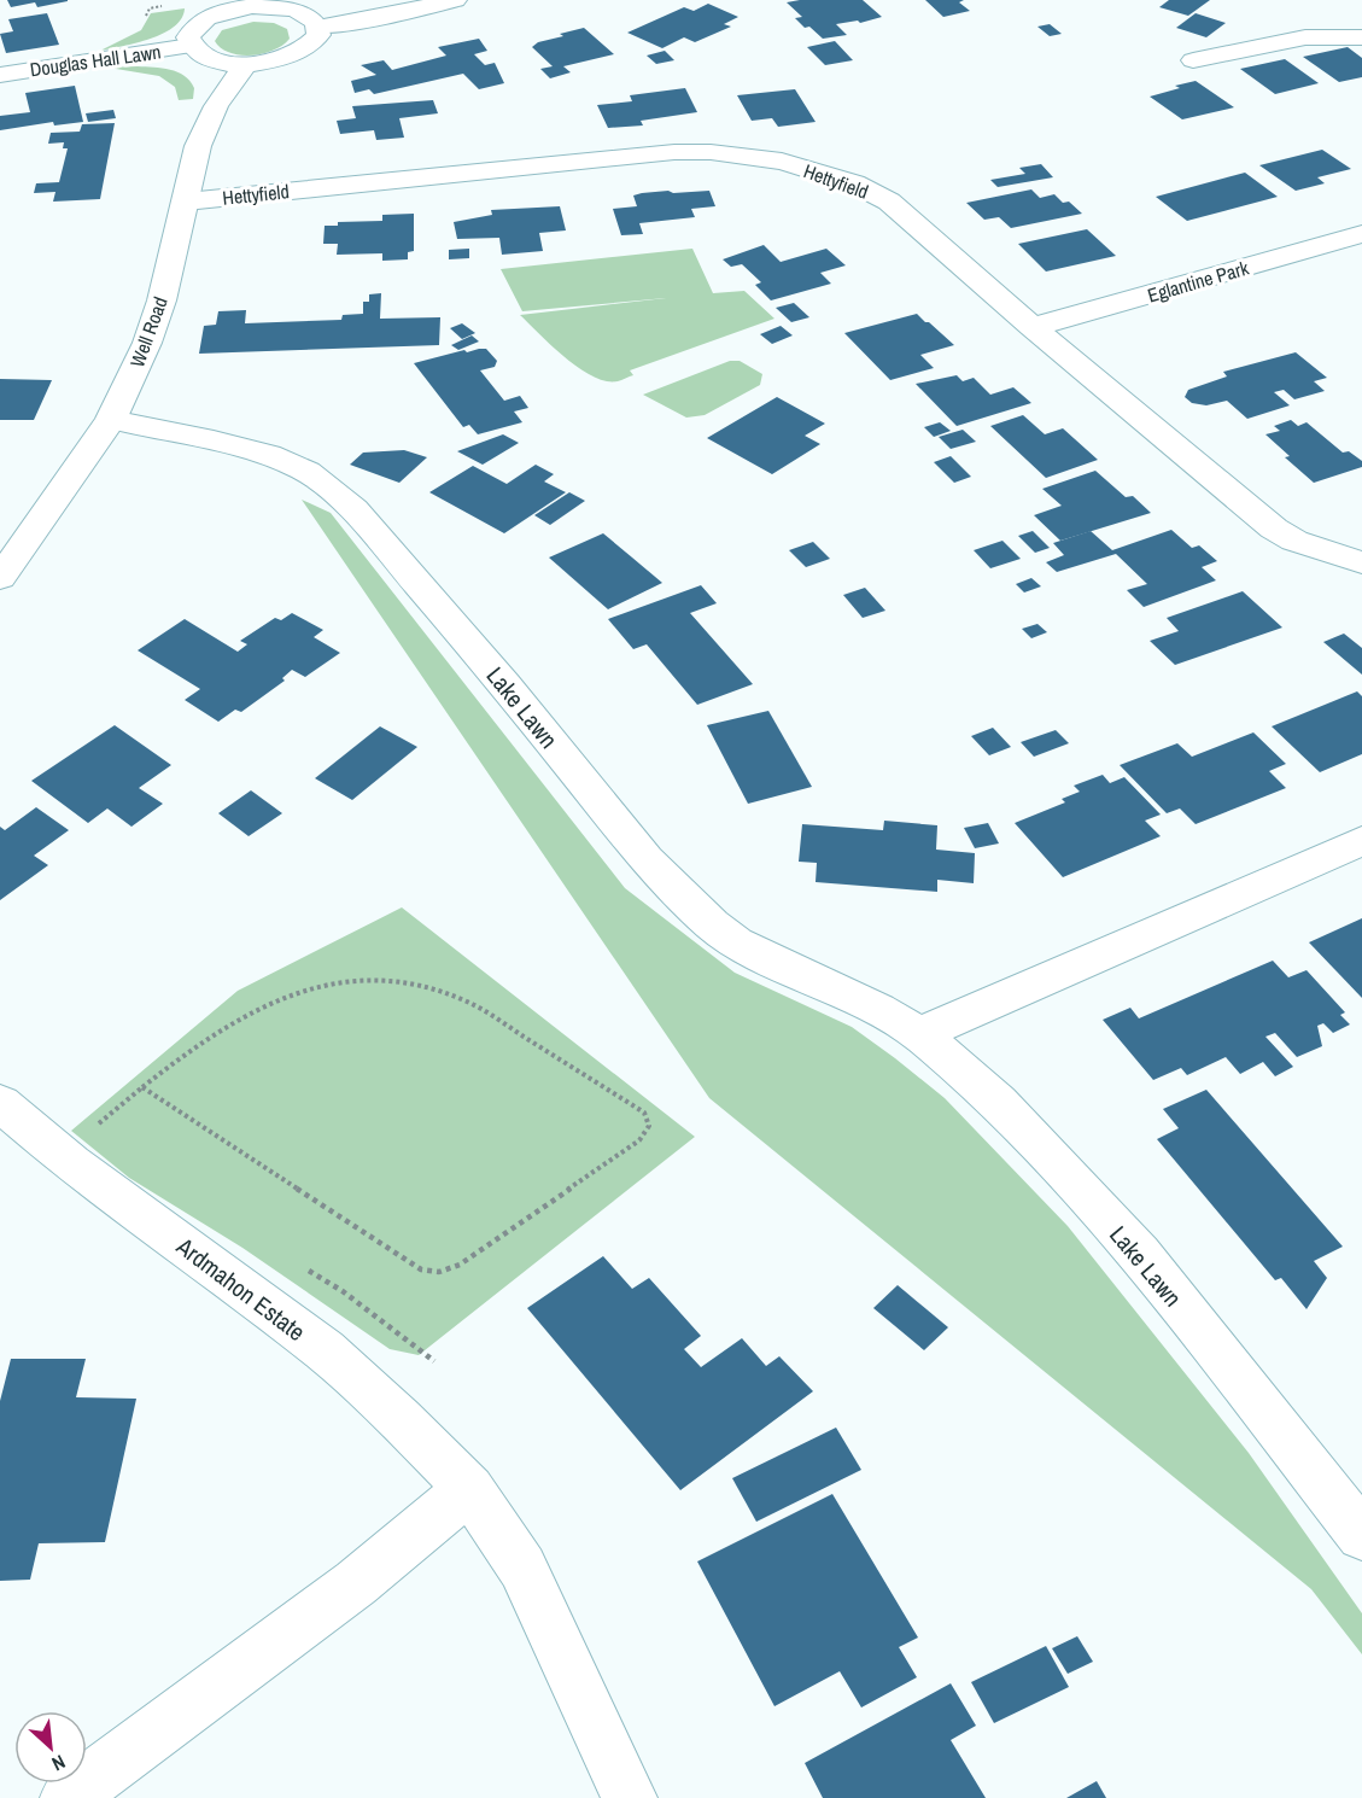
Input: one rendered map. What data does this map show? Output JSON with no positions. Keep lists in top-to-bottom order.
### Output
{
  "streets": {
    "street": [
      "Douglas Hall Lawn",
      "Hettyfield",
      "Eglantine Park",
      "Well Road",
      "Lake Lawn",
      "Ardmahon Estate"
    ]
  },
  "crossings": [
    ["Hettyfield", "Eglantine Park"],
    ["Hettyfield", "Well Road"],
    ["Well Road", "Lake Lawn"]
  ],
  "north": "bottom right"
}
